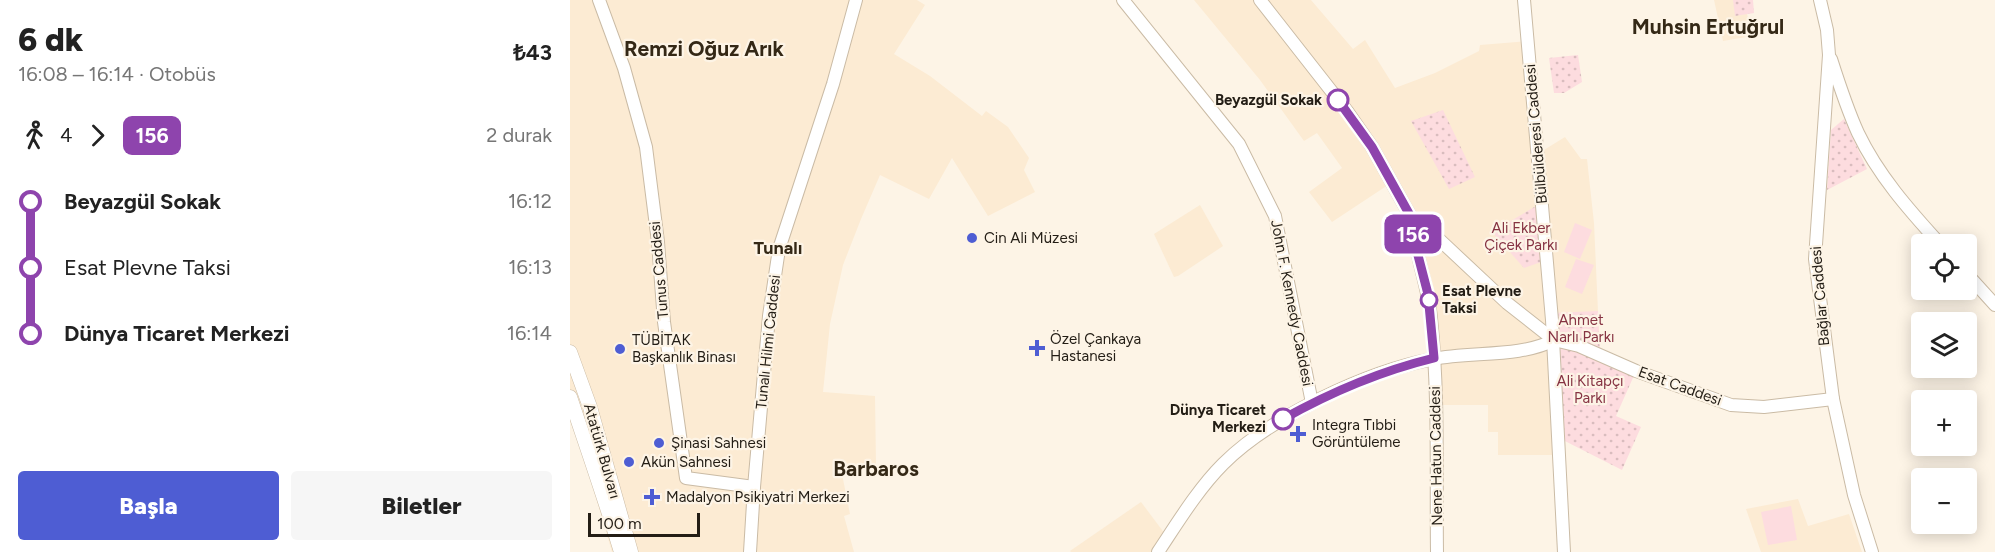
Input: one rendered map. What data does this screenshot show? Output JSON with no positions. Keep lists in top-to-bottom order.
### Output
{
  "streets": {
    "main road": [
      "Bülbülderesi Caddesi",
      "Tunus Caddesi",
      "Bağlar Caddesi",
      "John F. Kennedy Caddesi",
      "Tunalı Hilmi Caddesi",
      "Esat Caddesi",
      "Atatürk Bulvarı",
      "Nene Hatun Caddesi"
    ]
  },
  "crossings": [
    ["Bülbülderesi Caddesi", "Esat Caddesi"],
    ["Tunus Caddesi", "Tunalı Hilmi Caddesi"],
    ["Bağlar Caddesi", "Esat Caddesi"],
    ["Esat Caddesi", "Nene Hatun Caddesi"]
  ],
  "districts": [
    "Muhsin Ertuğrul",
    "Remzi Oğuz Arık",
    "Tunalı",
    "Barbaros"
  ],
  "parks": ["Ali Ekber Çiçek Parkı", "Ahmet Narlı Parkı", "Ali Kitapçı Parkı"],
  "places": {
    "other": [
      "Beyazgül Sokak",
      "Cin Ali Müzesi",
      "Esat Plevne Taksi",
      "TÜBİTAK Başkanlık Binası",
      "Dünya Ticaret Merkezi",
      "Şinasi Sahnesi",
      "Akün Sahnesi"
    ],
    "health": ["Özel Çankaya Hastanesi", "Integra Tıbbi Görüntüleme", "Madalyon Psikiyatri Merkezi"]
  },
  "lines": ["bus line 156"],
  "scale_bar": "100 m",
  "page": {
    "heading": ["6 dk", "16:08 – 16:14 · Otobüs", "₺43"],
    "on_map": "156",
    "legs": ["4", "156", "2 durak"],
    "list": [
      {
        "name": "Beyazgül Sokak",
        "value": "16:12"
      },
      {
        "name": "Esat Plevne Taksi",
        "value": "16:13"
      },
      {
        "name": "Dünya Ticaret Merkezi",
        "value": "16:14"
      }
    ],
    "map_buttons": ["+", "−"],
    "buttons": ["Başla", "Biletler"],
    "scale": "100 m"
  }
}
